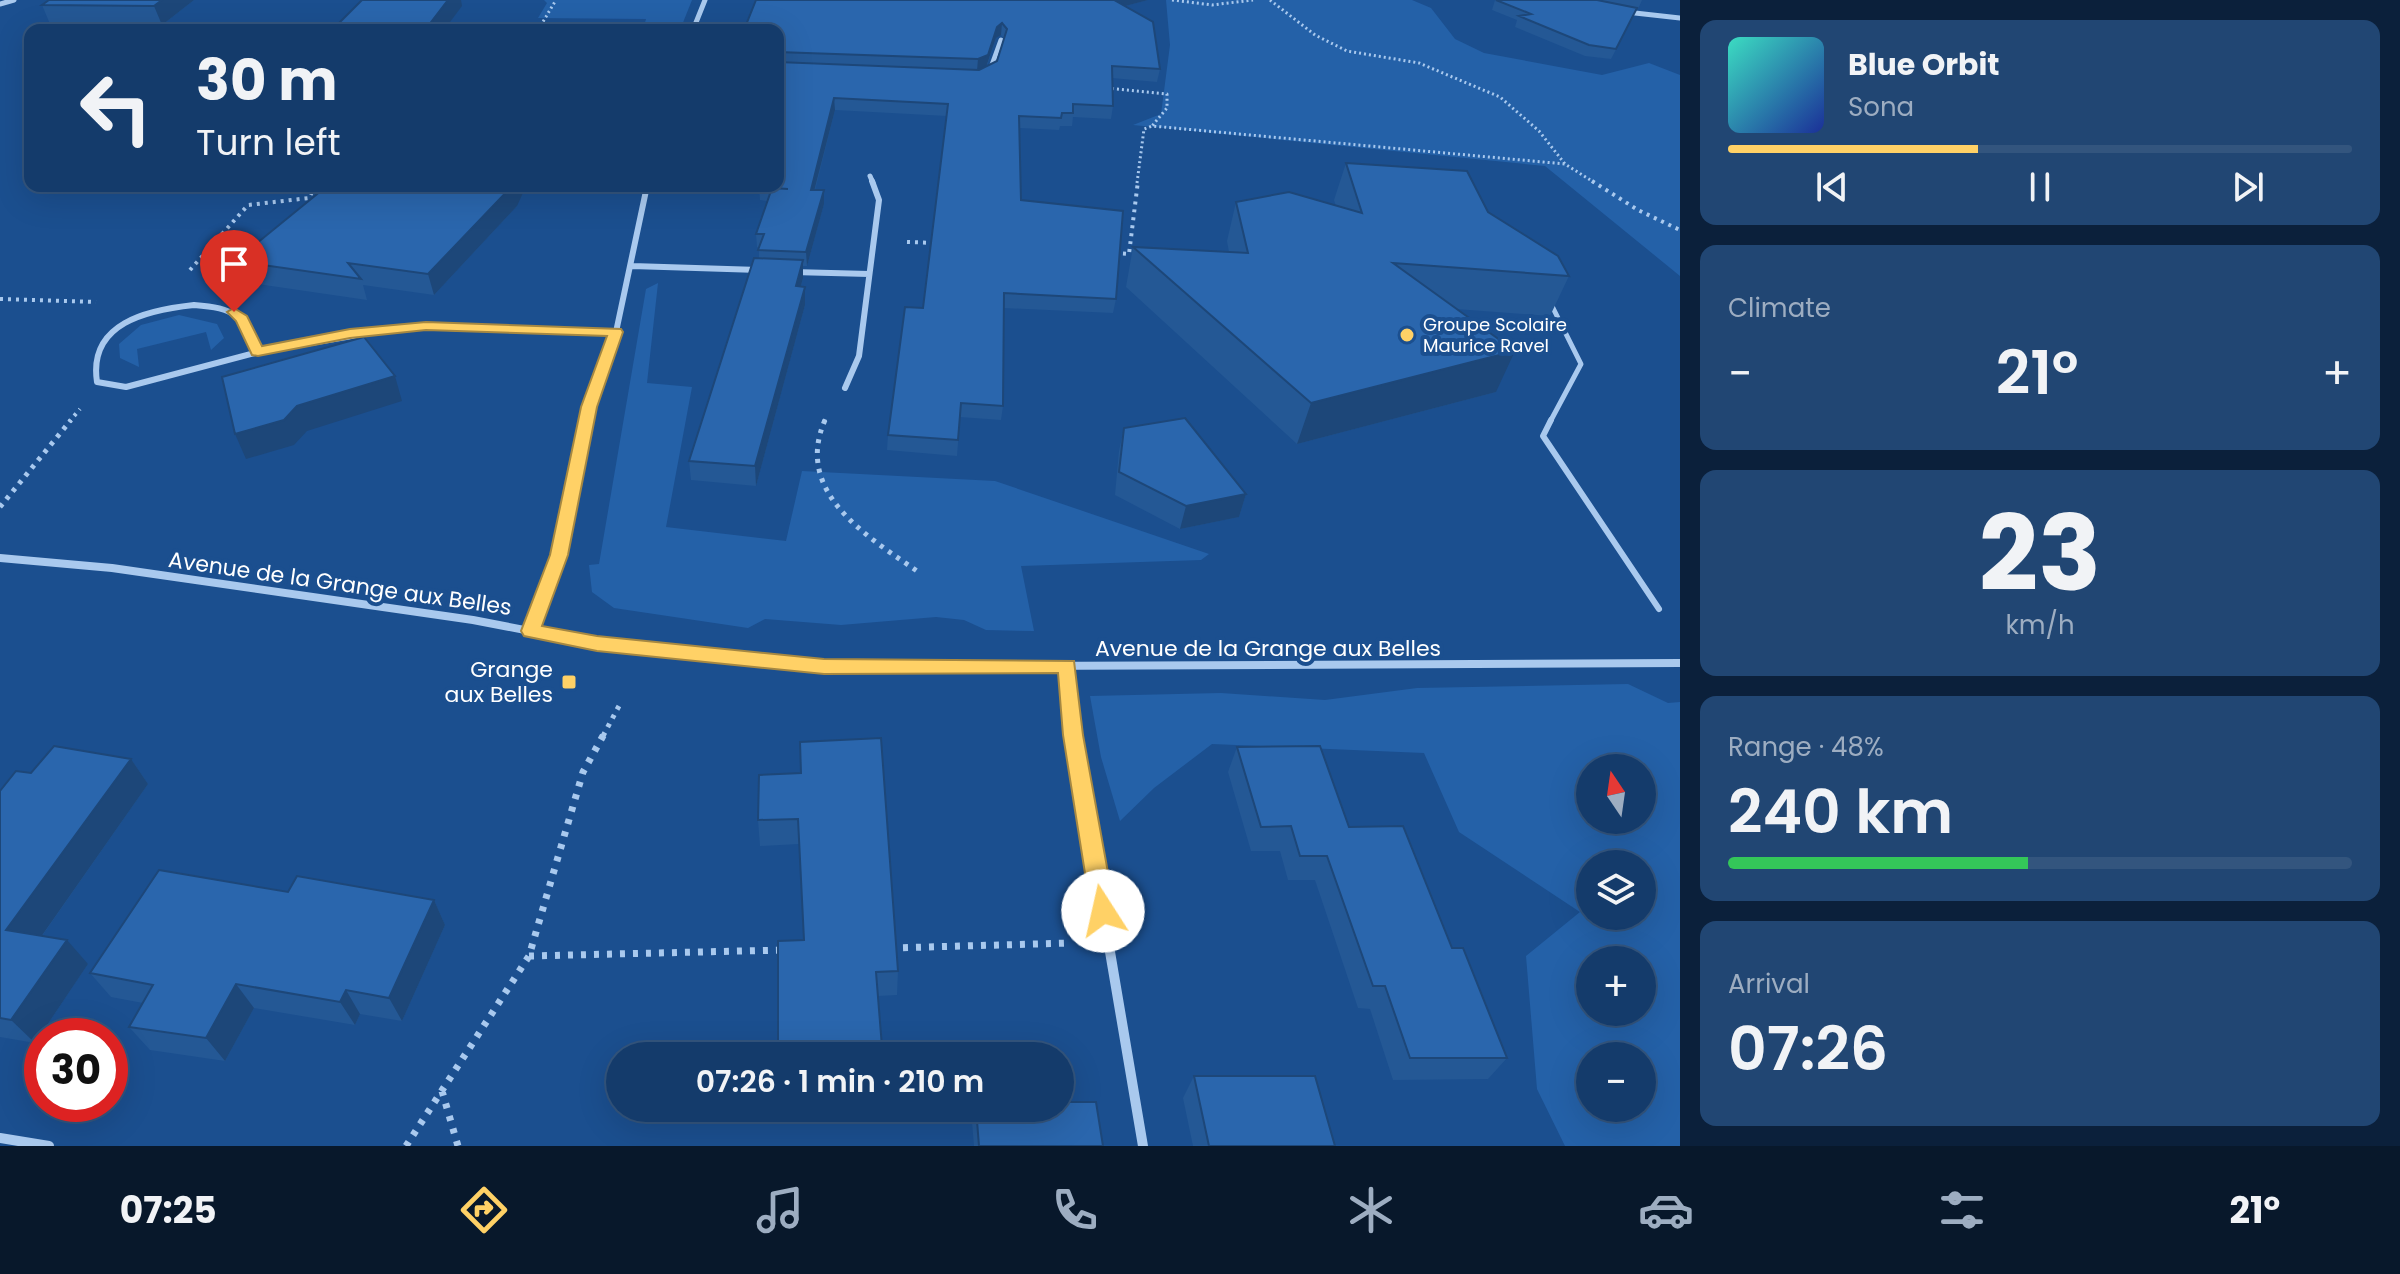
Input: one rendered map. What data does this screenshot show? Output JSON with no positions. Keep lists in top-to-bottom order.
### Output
{
  "streets": {
    "street": ["Avenue de la Grange aux Belles"]
  },
  "places": {
    "other": ["Groupe Scolaire Maurice Ravel"],
    "transit": ["Grange aux Belles"]
  },
  "north": "top",
  "page": {
    "turn": ["30 m", "Turn left"],
    "song": ["Blue Orbit", "Sona"],
    "tile": [
      "Climate",
      ["23", "km/h"],
      ["Range · 48%", "240 km"],
      ["Arrival", "07:26"]
    ],
    "heat": ["−", "21°", "+"],
    "map_buttons": ["+", "−"],
    "limit": "30",
    "trip": "07:26 · 1 min · 210 m",
    "tabs": ["07:25", "21°"]
  }
}
